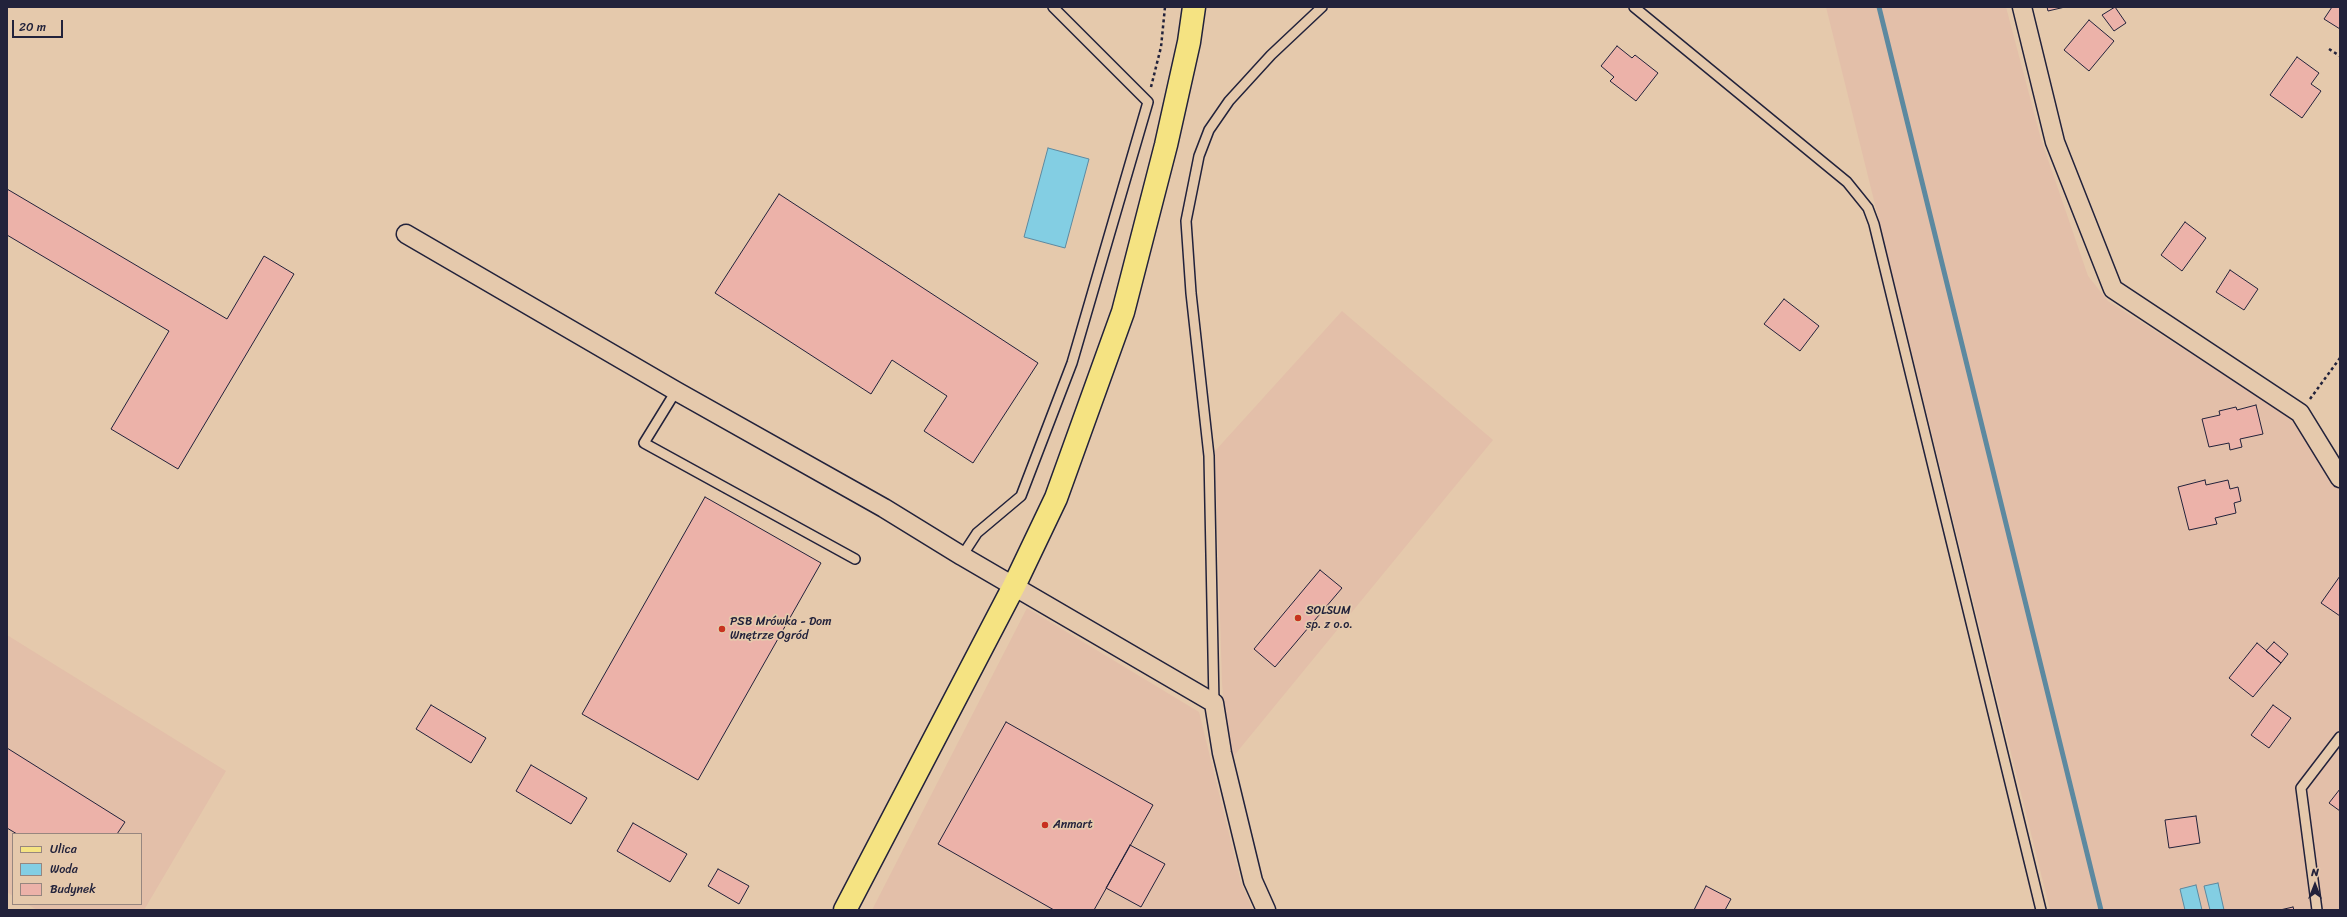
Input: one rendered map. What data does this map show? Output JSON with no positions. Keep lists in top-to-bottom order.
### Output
{
  "places": ["SOLSUM sp. z o.o.", "PSB Mrówka - Dom Wnętrze Ogród", "Anmart"],
  "legend": ["Ulica", "Woda", "Budynek"],
  "scale_bar": "20 m",
  "north": "top"
}
